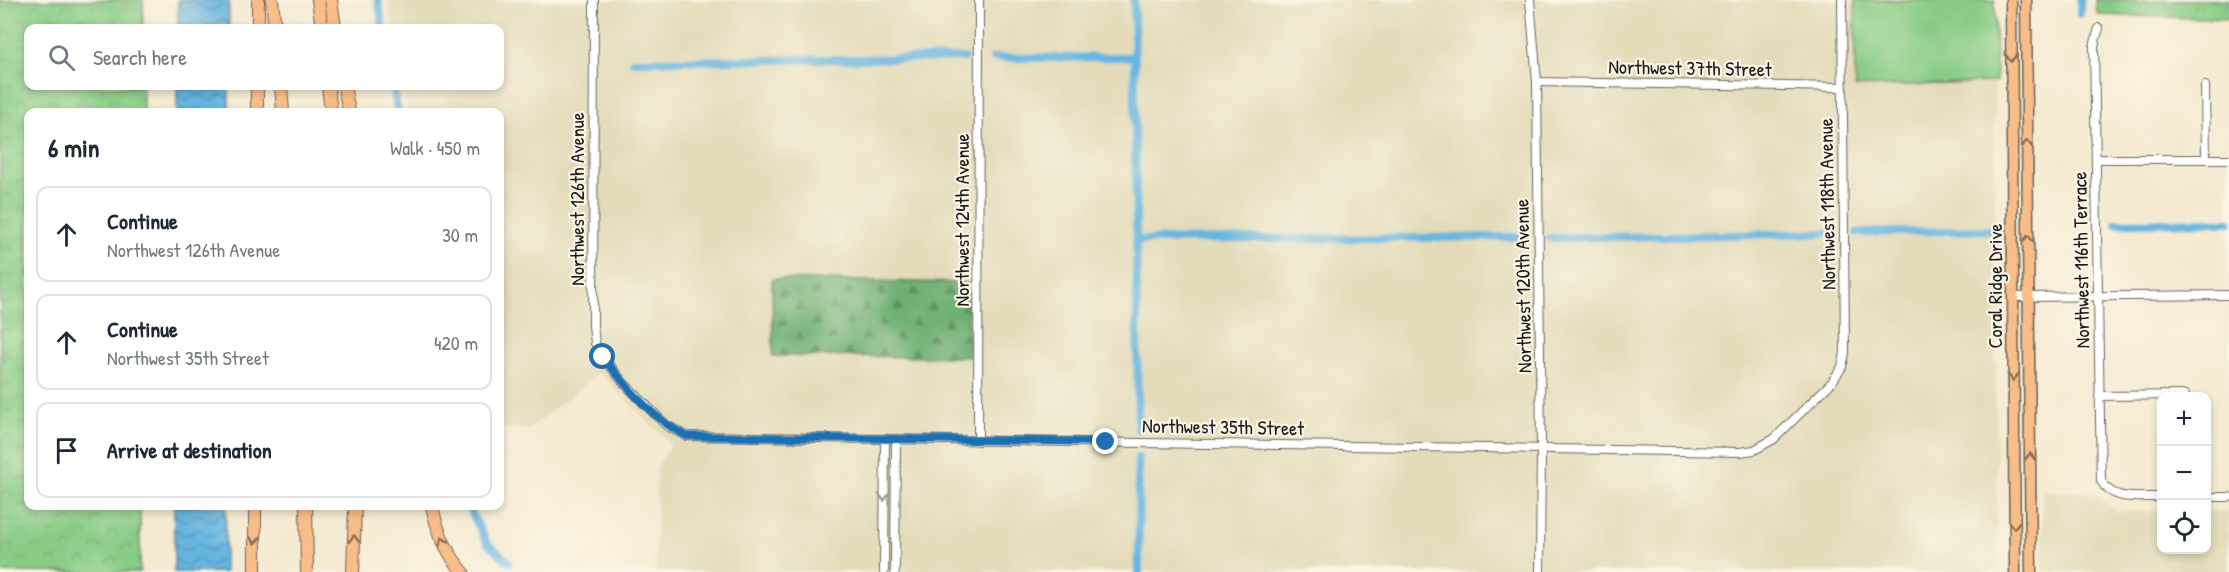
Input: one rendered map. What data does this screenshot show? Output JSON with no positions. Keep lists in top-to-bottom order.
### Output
{
  "streets": {
    "main road": ["Coral Ridge Drive"],
    "street": [
      "Northwest 37th Street",
      "Northwest 126th Avenue",
      "Northwest 118th Avenue",
      "Northwest 124th Avenue",
      "Northwest 116th Terrace",
      "Northwest 120th Avenue",
      "Northwest 35th Street"
    ]
  },
  "crossings": [
    ["Northwest 37th Street", "Northwest 118th Avenue"],
    ["Northwest 37th Street", "Northwest 120th Avenue"],
    ["Northwest 126th Avenue", "Northwest 35th Street"],
    ["Northwest 118th Avenue", "Northwest 35th Street"],
    ["Northwest 124th Avenue", "Northwest 35th Street"],
    ["Northwest 120th Avenue", "Northwest 35th Street"]
  ],
  "page": {
    "search": "Search here",
    "heading": ["6 min", "Walk · 450 m"],
    "list": [
      ["Continue", "Northwest 126th Avenue", "30 m"],
      ["Continue", "Northwest 35th Street", "420 m"],
      "Arrive at destination"
    ],
    "map_buttons": ["+", "−"]
  }
}
